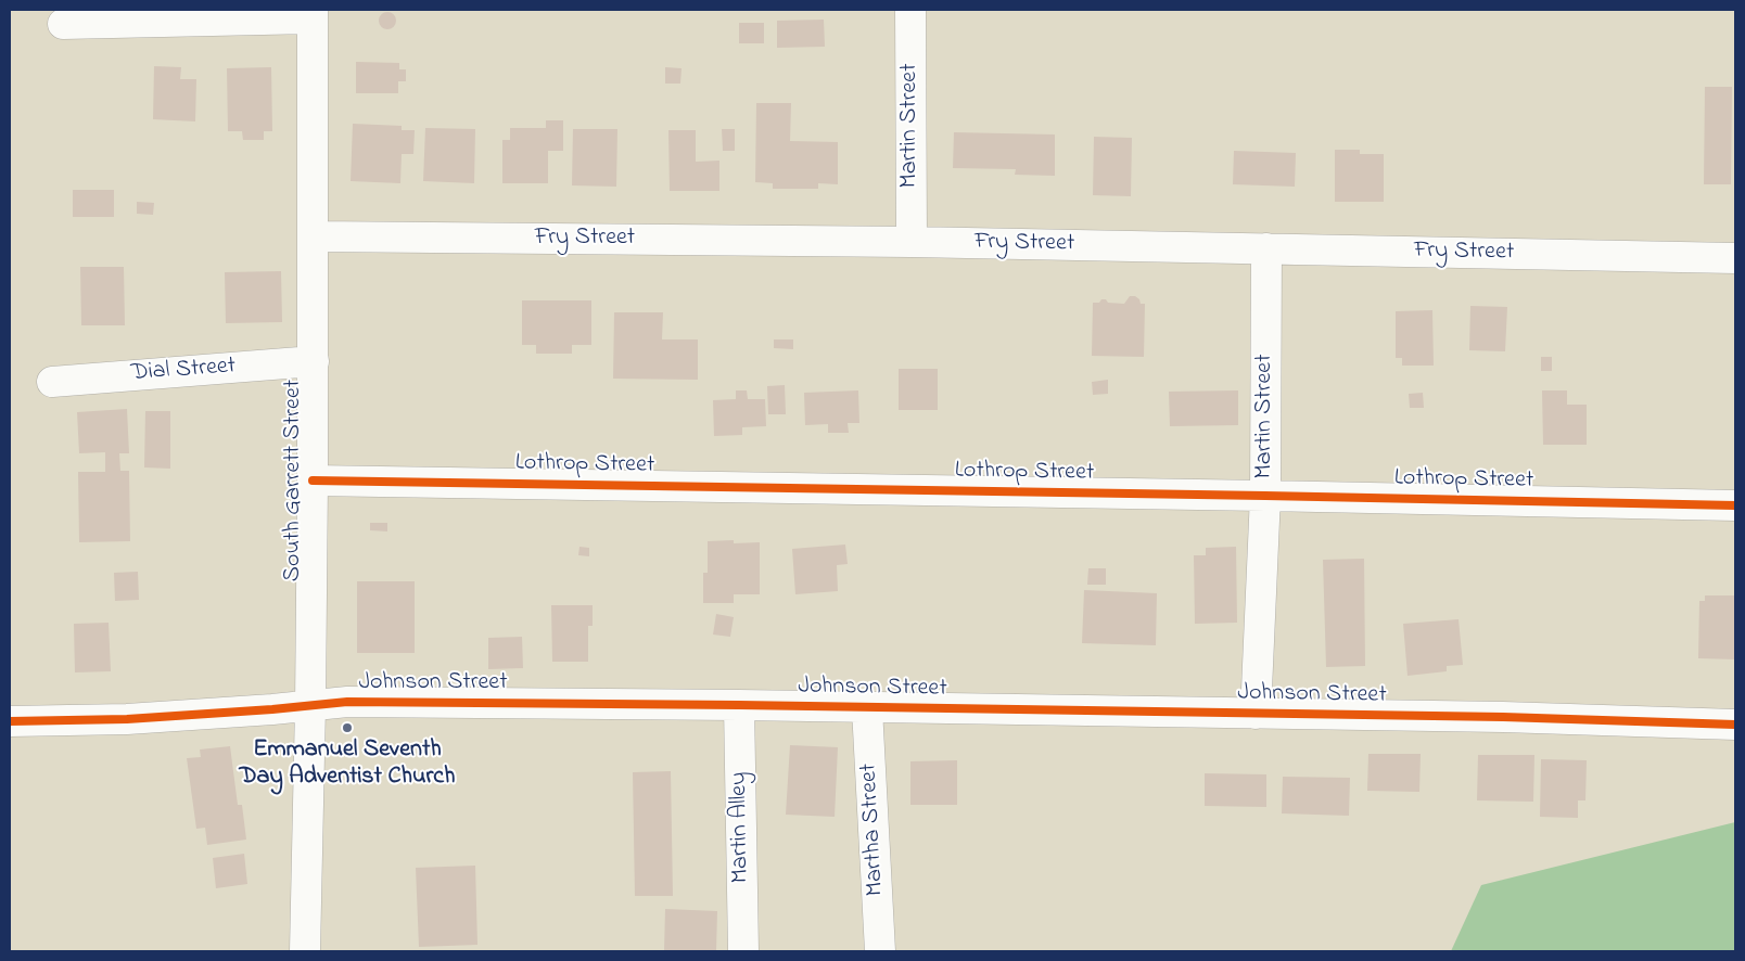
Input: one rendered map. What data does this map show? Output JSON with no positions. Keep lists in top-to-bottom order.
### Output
{
  "streets": {
    "street": [
      "Martin Street",
      "Fry Street",
      "Dial Street",
      "Lothrop Street",
      "South Garrett Street",
      "Johnson Street",
      "Martin Alley",
      "Martha Street"
    ]
  },
  "crossings": [
    ["Martin Street", "Fry Street"],
    ["Martin Street", "Lothrop Street"],
    ["Martin Street", "Johnson Street"],
    ["Fry Street", "South Garrett Street"],
    ["Dial Street", "South Garrett Street"],
    ["Lothrop Street", "South Garrett Street"],
    ["South Garrett Street", "Johnson Street"],
    ["Johnson Street", "Martin Alley"],
    ["Johnson Street", "Martha Street"]
  ],
  "places": ["Emmanuel Seventh Day Adventist Church"]
}
